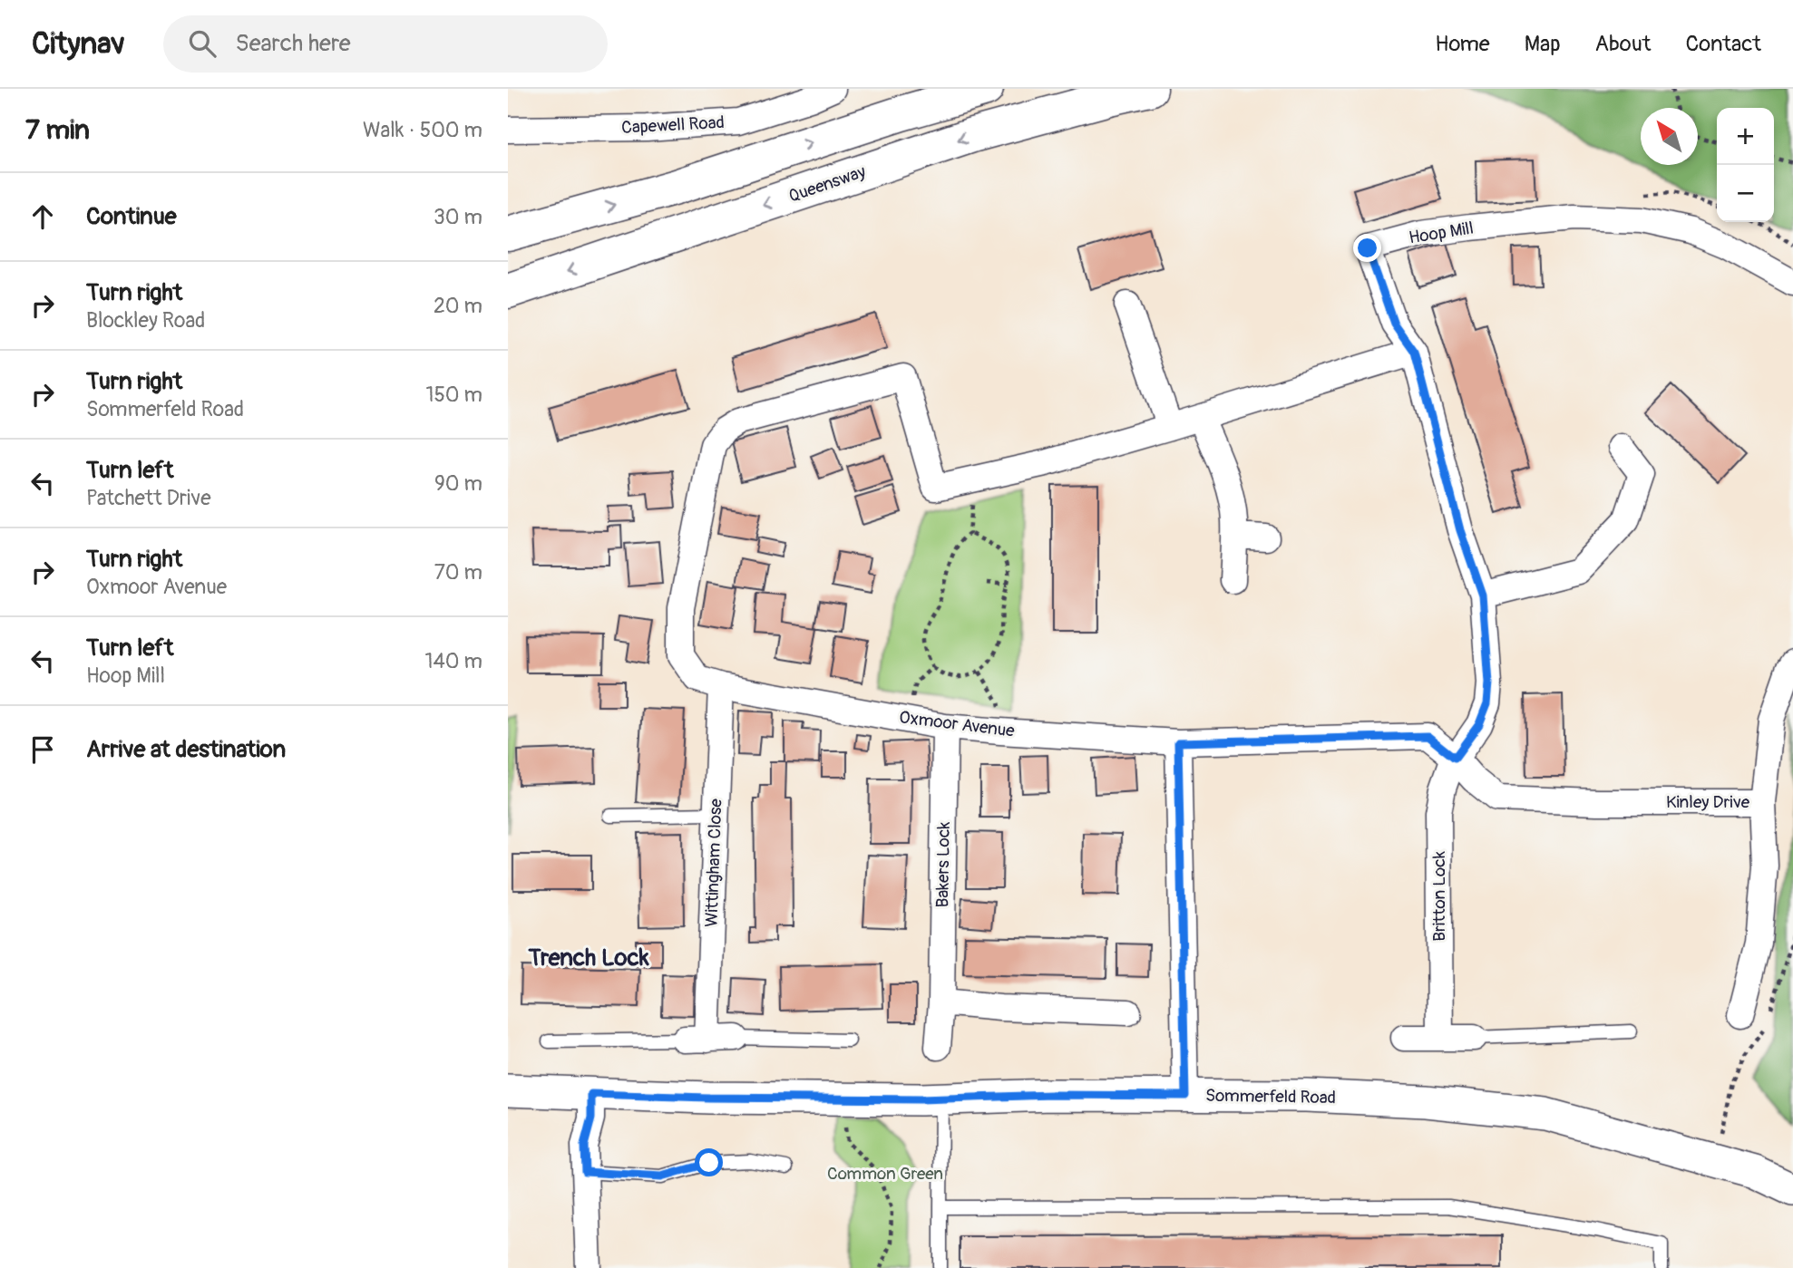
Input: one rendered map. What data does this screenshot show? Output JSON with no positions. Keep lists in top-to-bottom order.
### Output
{
  "streets": {
    "highway": ["Queensway"],
    "street": [
      "Capewell Road",
      "Hoop Mill",
      "Oxmoor Avenue",
      "Kinley Drive",
      "Wittingham Close",
      "Bakers Lock",
      "Britton Lock",
      "Sommerfeld Road"
    ]
  },
  "crossings": [
    ["Hoop Mill", "Oxmoor Avenue"],
    ["Hoop Mill", "Kinley Drive"],
    ["Hoop Mill", "Britton Lock"],
    ["Oxmoor Avenue", "Kinley Drive"],
    ["Oxmoor Avenue", "Wittingham Close"],
    ["Oxmoor Avenue", "Bakers Lock"],
    ["Oxmoor Avenue", "Britton Lock"],
    ["Kinley Drive", "Britton Lock"]
  ],
  "districts": ["Trench Lock"],
  "parks": ["Common Green"],
  "north": "top left",
  "page": {
    "header": "Citynav",
    "search": "Search here",
    "nav": [
      "Home",
      "Map",
      "About",
      "Contact"
    ],
    "heading": ["7 min", "Walk · 500 m"],
    "map_buttons": ["+", "−"],
    "list": [
      ["Continue", "30 m"],
      ["Turn right", "Blockley Road", "20 m"],
      ["Turn right", "Sommerfeld Road", "150 m"],
      ["Turn left", "Patchett Drive", "90 m"],
      ["Turn right", "Oxmoor Avenue", "70 m"],
      ["Turn left", "Hoop Mill", "140 m"],
      "Arrive at destination"
    ]
  }
}
